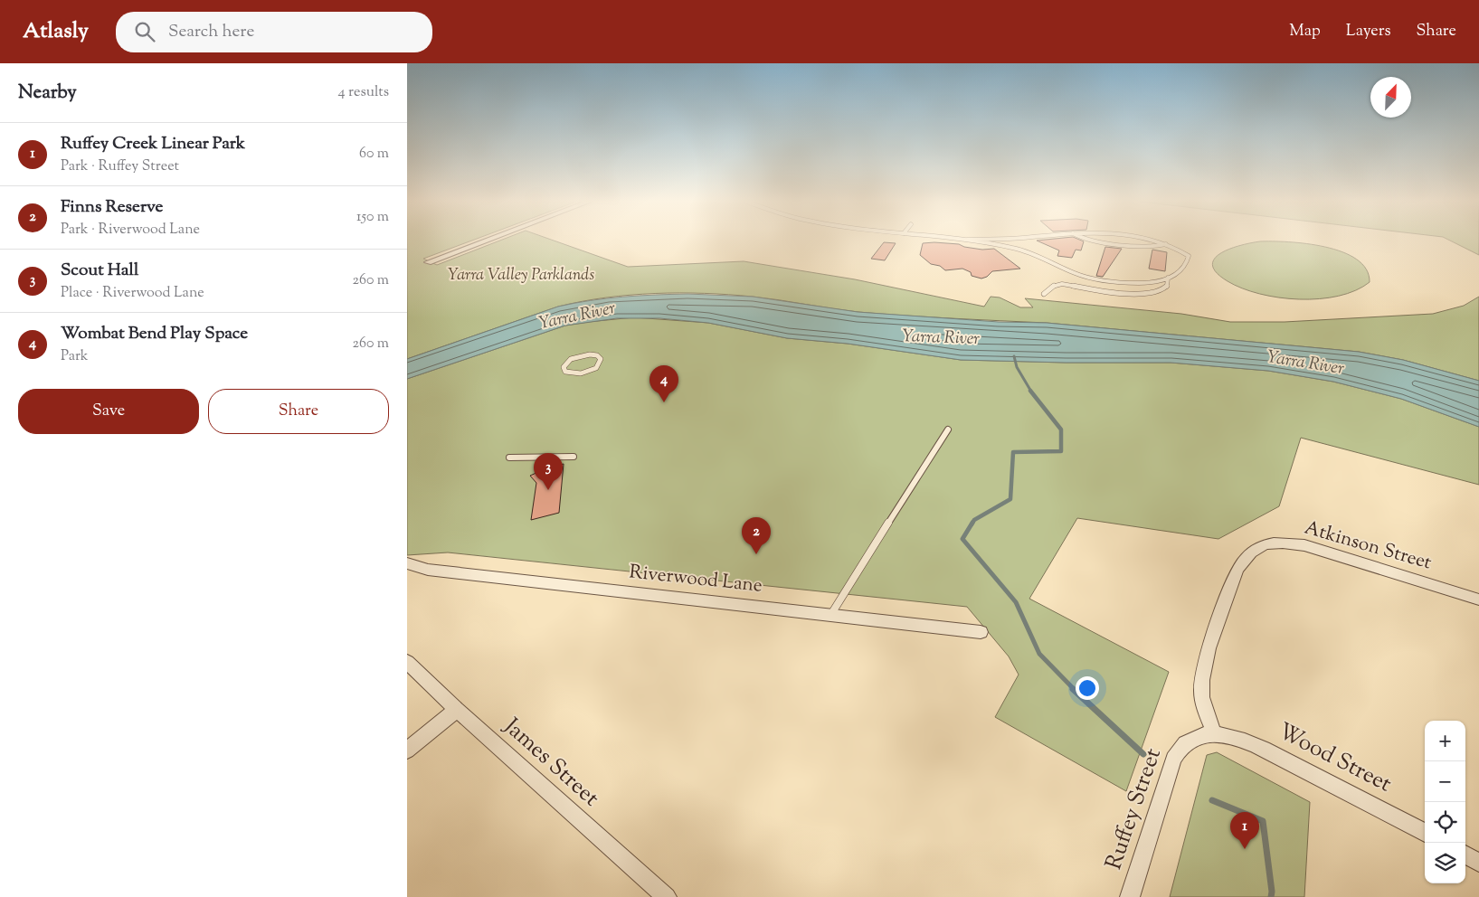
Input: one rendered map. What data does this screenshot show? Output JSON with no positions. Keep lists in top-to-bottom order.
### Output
{
  "streets": {
    "street": [
      "Atkinson Street",
      "Riverwood Lane",
      "Wood Street",
      "James Street",
      "Ruffey Street"
    ]
  },
  "crossings": [
    ["Atkinson Street", "Wood Street"],
    ["Atkinson Street", "Ruffey Street"],
    ["Wood Street", "Ruffey Street"]
  ],
  "water": ["Yarra River"],
  "parks": ["Yarra Valley Parklands"],
  "north": "top right",
  "page": {
    "header": "Atlasly",
    "search": "Search here",
    "nav": ["Map", "Layers", "Share"],
    "heading": ["Nearby", "4 results"],
    "list": [
      {
        "mark": "1",
        "name": "Ruffey Creek Linear Park",
        "note": "Park · Ruffey Street",
        "value": "60 m"
      },
      {
        "mark": "2",
        "name": "Finns Reserve",
        "note": "Park · Riverwood Lane",
        "value": "150 m"
      },
      {
        "mark": "3",
        "name": "Scout Hall",
        "note": "Place · Riverwood Lane",
        "value": "260 m"
      },
      {
        "mark": "4",
        "name": "Wombat Bend Play Space",
        "note": "Park",
        "value": "260 m"
      }
    ],
    "pins": [
      "4",
      "3",
      "2",
      "1"
    ],
    "buttons": ["Save", "Share"],
    "map_buttons": ["+", "−"]
  }
}
